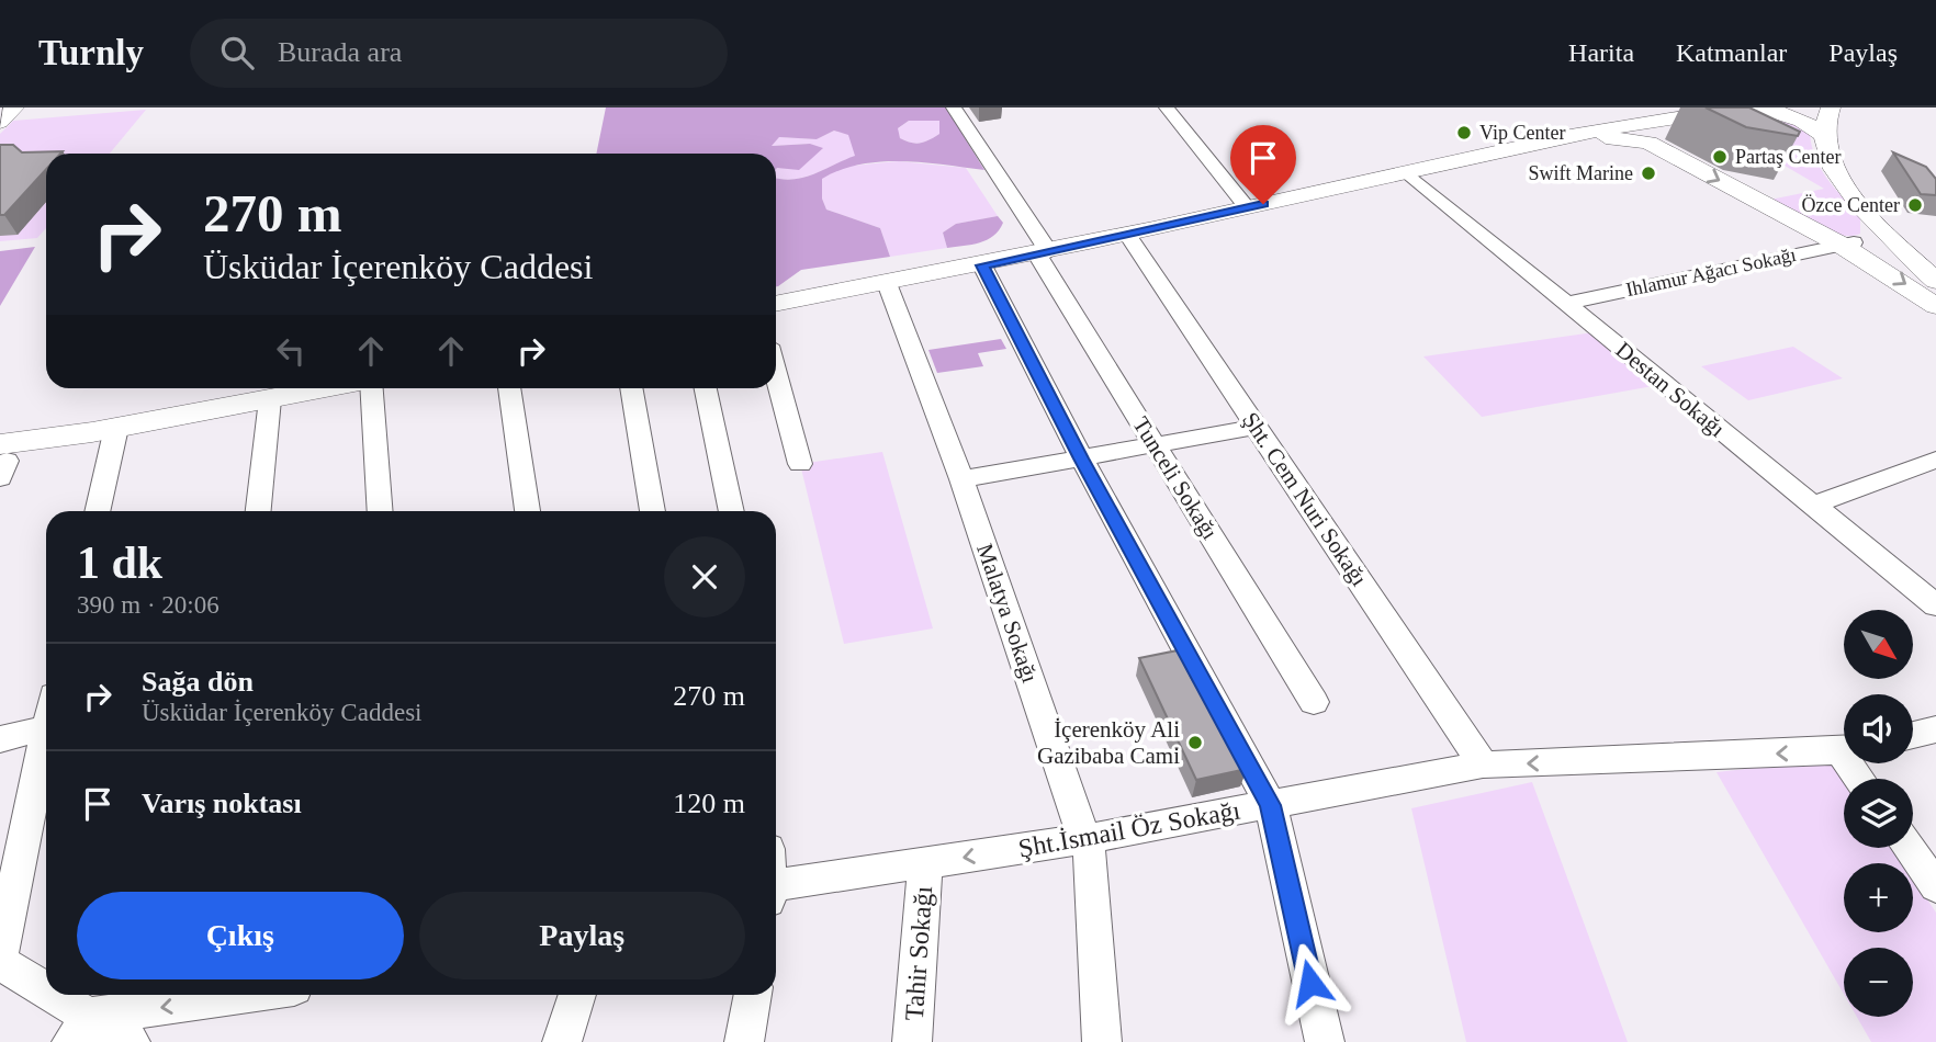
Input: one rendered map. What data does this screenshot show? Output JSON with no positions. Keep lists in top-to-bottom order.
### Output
{
  "streets": {
    "street": [
      "Ihlamur Ağacı Sokağı",
      "Destan Sokağı",
      "Tunceli Sokağı",
      "Şht. Cem Nuri Sokağı",
      "Malatya Sokağı",
      "Şht.İsmail Öz Sokağı",
      "Tahir Sokağı"
    ]
  },
  "crossings": [
    ["Ihlamur Ağacı Sokağı", "Destan Sokağı"],
    ["Şht. Cem Nuri Sokağı", "Şht.İsmail Öz Sokağı"],
    ["Malatya Sokağı", "Şht.İsmail Öz Sokağı"],
    ["Şht.İsmail Öz Sokağı", "Tahir Sokağı"]
  ],
  "one_way": ["Şht.İsmail Öz Sokağı"],
  "places": [
    "Vip Center",
    "Partaş Center",
    "Swift Marine",
    "Özce Center",
    "İçerenköy Ali Gazibaba Cami"
  ],
  "north": "bottom right",
  "page": {
    "header": "Turnly",
    "search": "Burada ara",
    "nav": ["Harita", "Katmanlar", "Paylaş"],
    "turn": ["270 m", "Üsküdar İçerenköy Caddesi"],
    "heading": ["1 dk", "390 m · 20:06"],
    "map_buttons": ["+", "−"],
    "list": [
      {
        "name": "Sağa dön",
        "note": "Üsküdar İçerenköy Caddesi",
        "value": "270 m"
      },
      {
        "name": "Varış noktası",
        "value": "120 m"
      }
    ],
    "buttons": ["Çıkış", "Paylaş"]
  }
}
